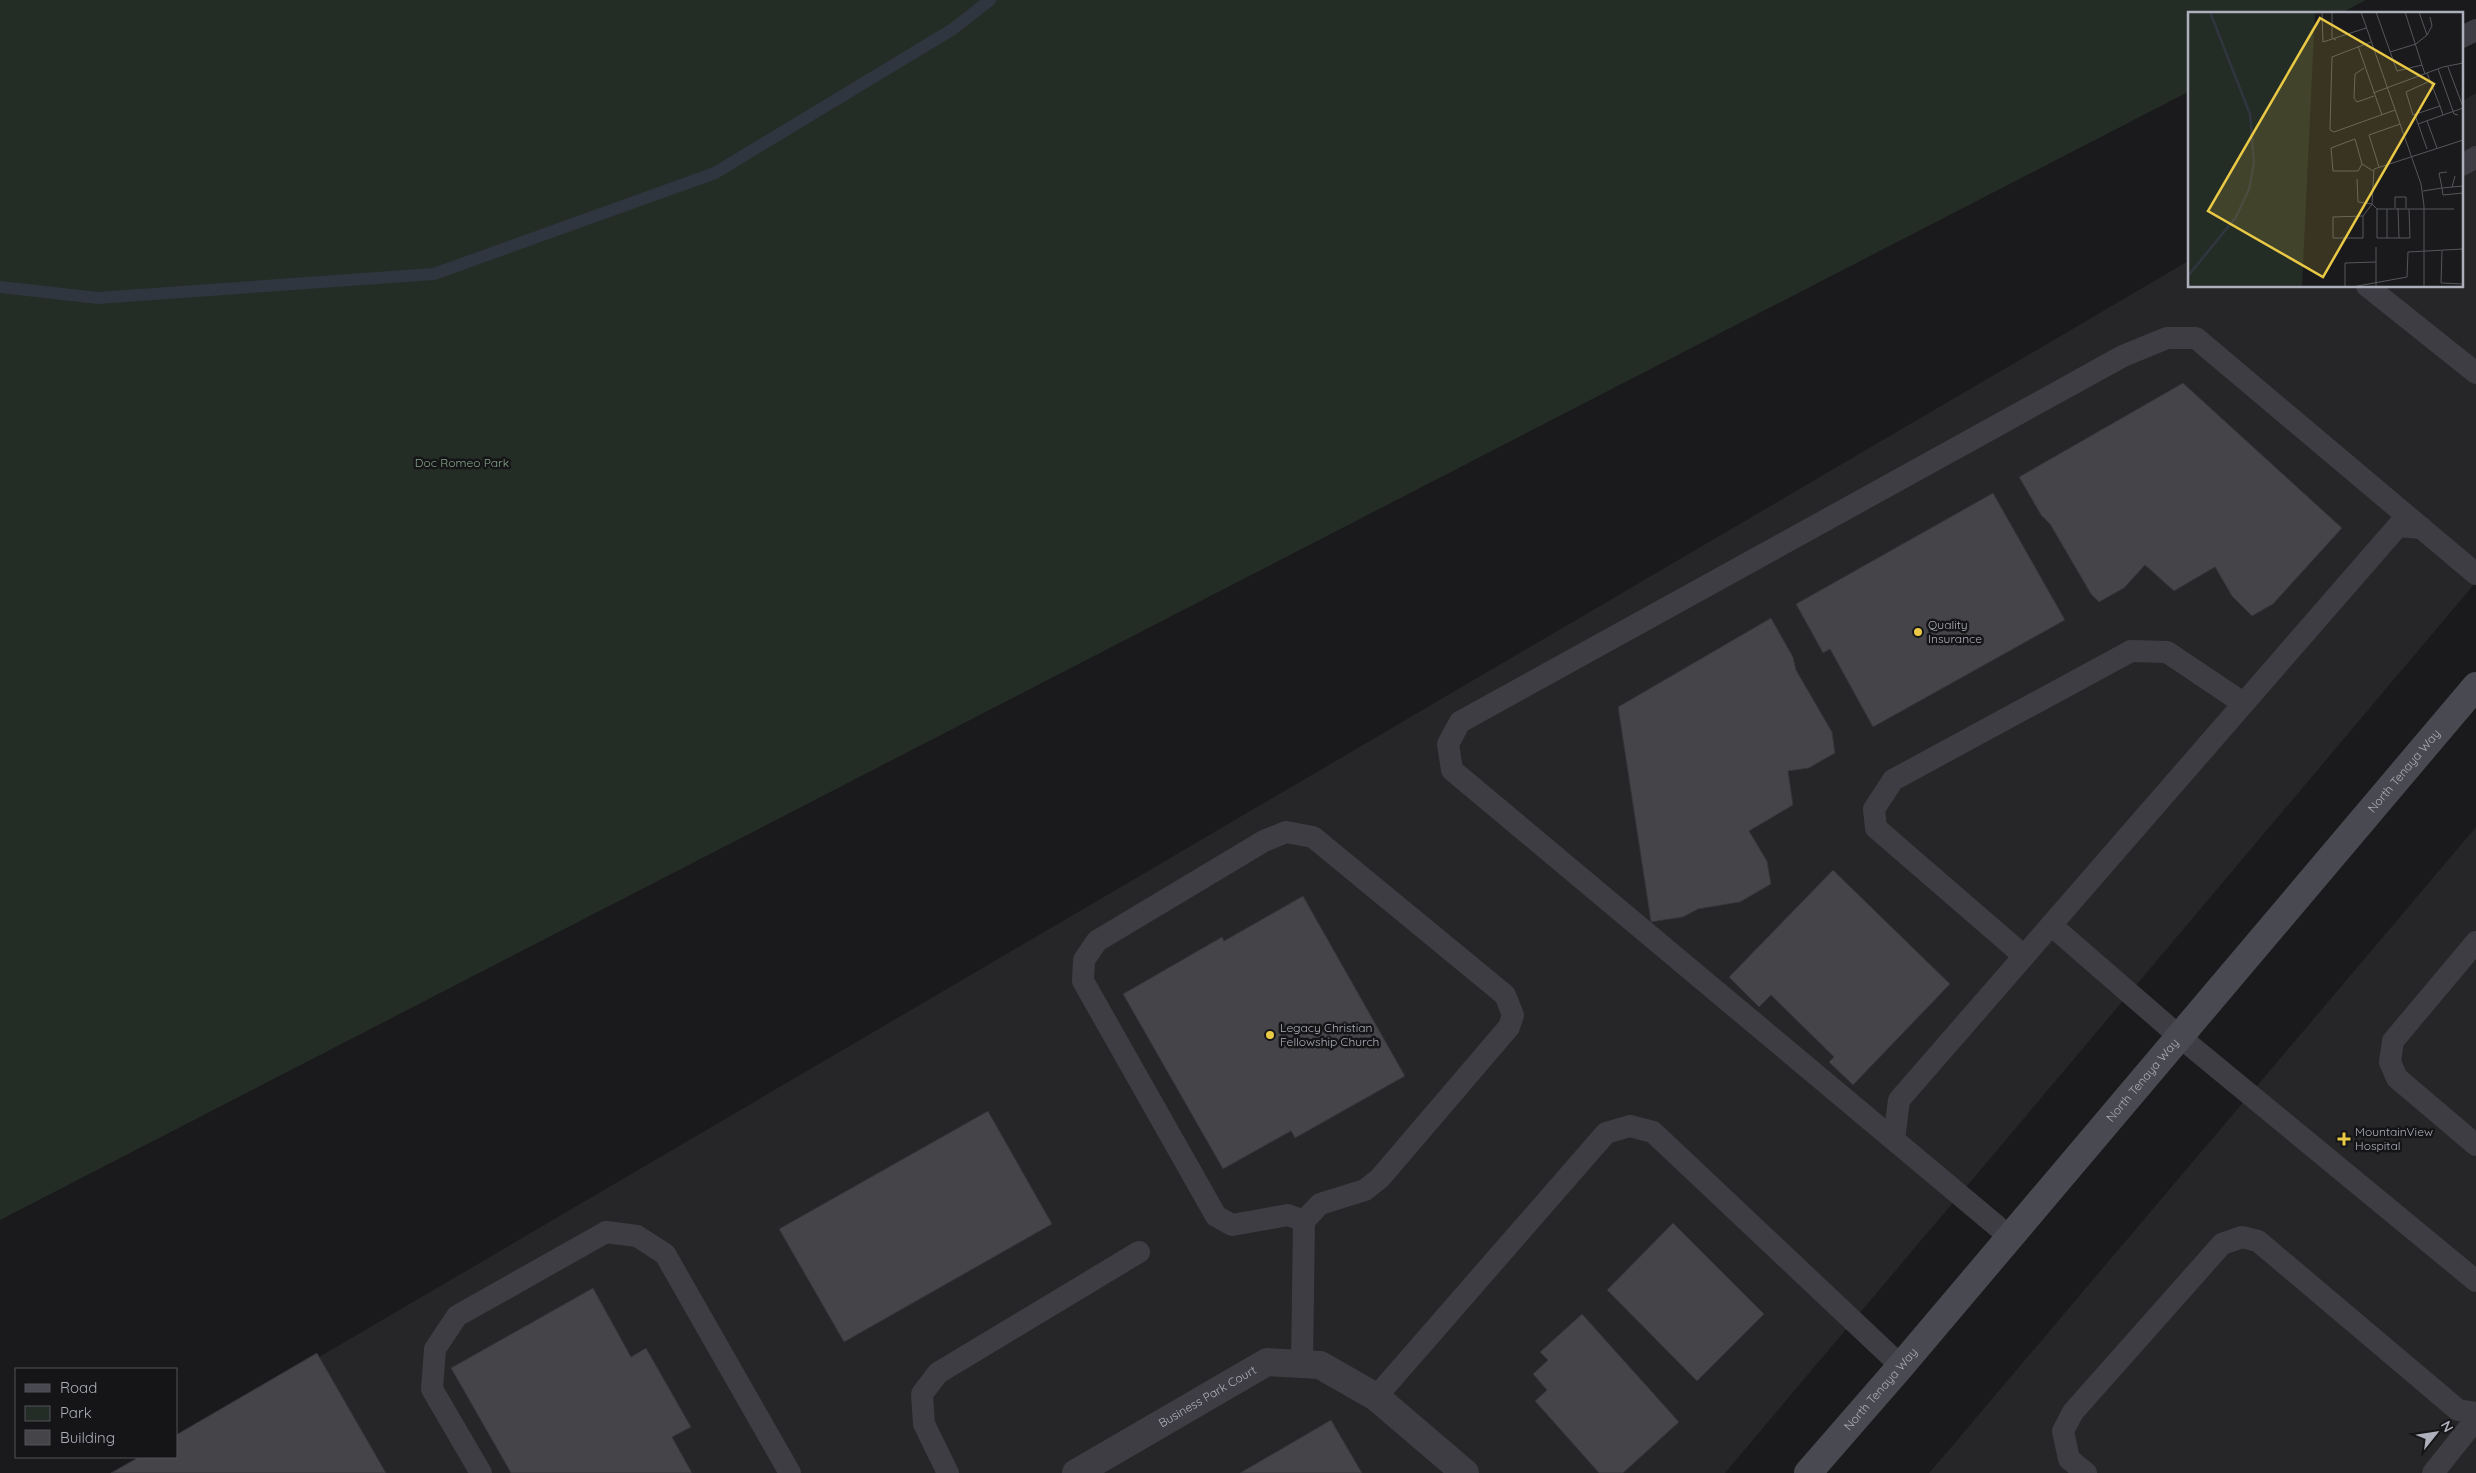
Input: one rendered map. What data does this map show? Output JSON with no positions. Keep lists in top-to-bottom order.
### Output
{
  "streets": {
    "main road": ["North Tenaya Way"],
    "street": ["Business Park Court"]
  },
  "parks": ["Doc Romeo Park"],
  "places": {
    "other": ["Quality Insurance", "Legacy Christian Fellowship Church"],
    "health": ["MountainView Hospital"]
  },
  "legend": ["Road", "Park", "Building"],
  "north": "top right"
}
